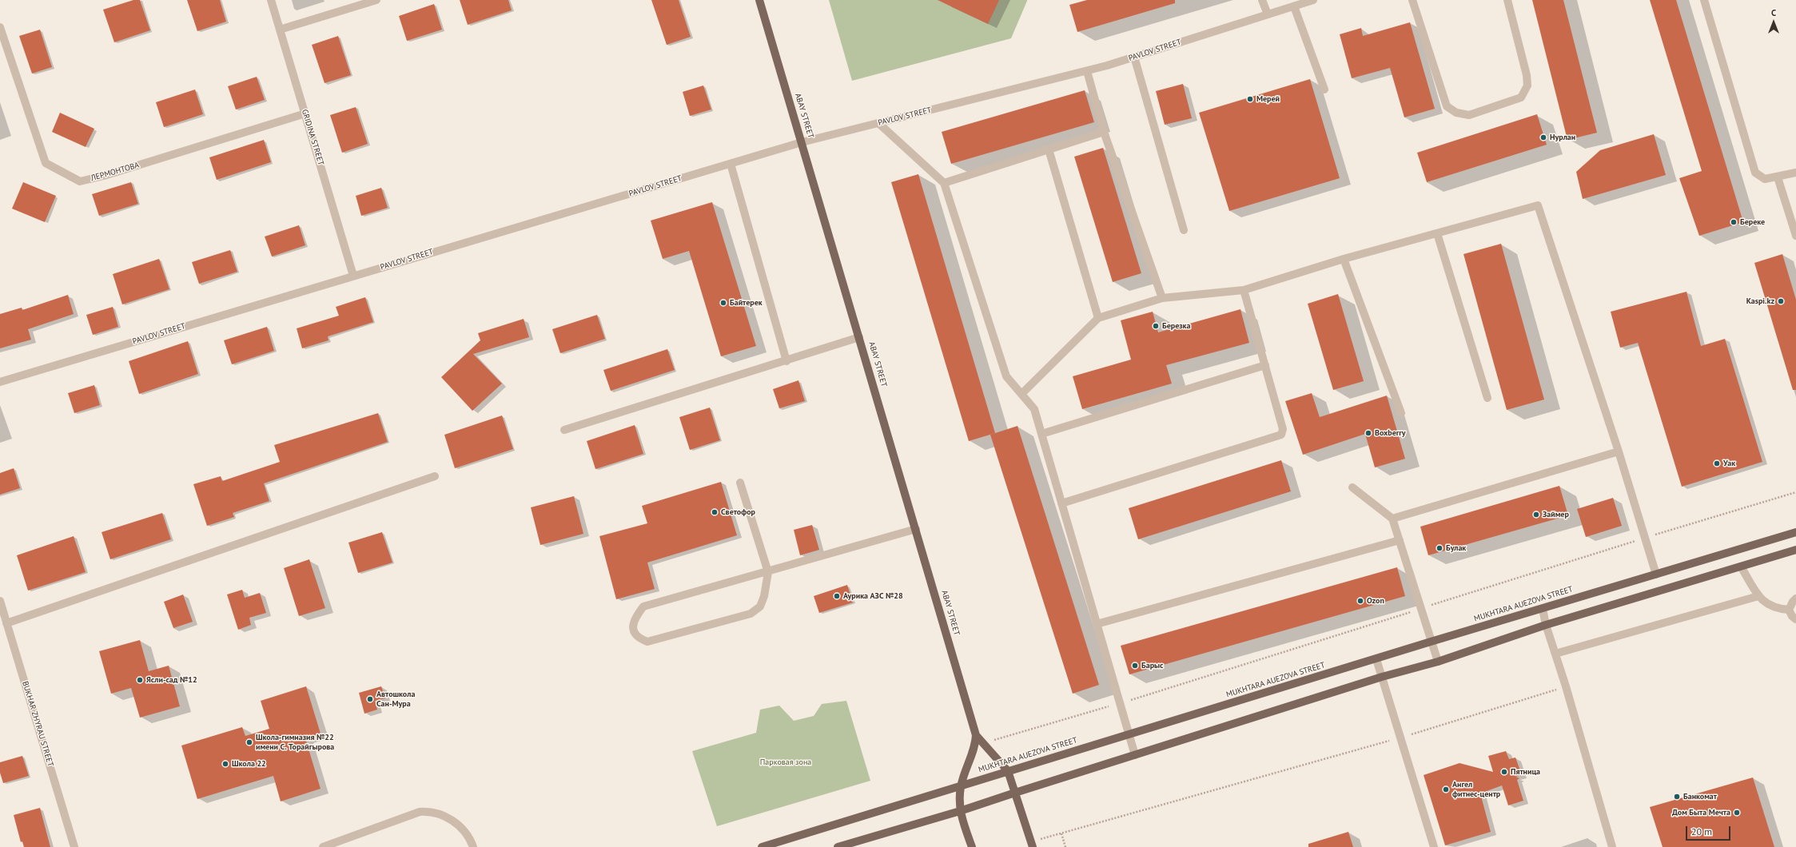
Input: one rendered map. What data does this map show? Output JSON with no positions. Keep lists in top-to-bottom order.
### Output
{
  "streets": {
    "main road": ["ABAY STREET", "MUKHTARA AUEZOVA STREET"],
    "street": [
      "PAVLOV STREET",
      "GRIDINA STREET",
      "ЛЕРМОНТОВА",
      "BUKHAR ZHYRAU STREET"
    ]
  },
  "crossings": [
    ["PAVLOV STREET", "ABAY STREET"],
    ["PAVLOV STREET", "GRIDINA STREET"],
    ["ABAY STREET", "MUKHTARA AUEZOVA STREET"],
    ["GRIDINA STREET", "ЛЕРМОНТОВА"]
  ],
  "parks": ["Парковая зона"],
  "places": [
    "Мерей",
    "Нурлан",
    "Береке",
    "Kaspi.kz",
    "Байтерек",
    "Березка",
    "Boxberry",
    "Уак",
    "Светофор",
    "Займер",
    "Булак",
    "Аурика АЗС №28",
    "Ozon",
    "Барыс",
    "Ясли-сад №12",
    "Автошкола Сан-Мура",
    "Школа-гимназия №22 имени С. Торайгырова",
    "Школа 22",
    "Пятница",
    "Ангел фитнес-центр",
    "Банкомат",
    "Дом Быта Мечта"
  ],
  "scale_bar": "20 m",
  "north": "top"
}
